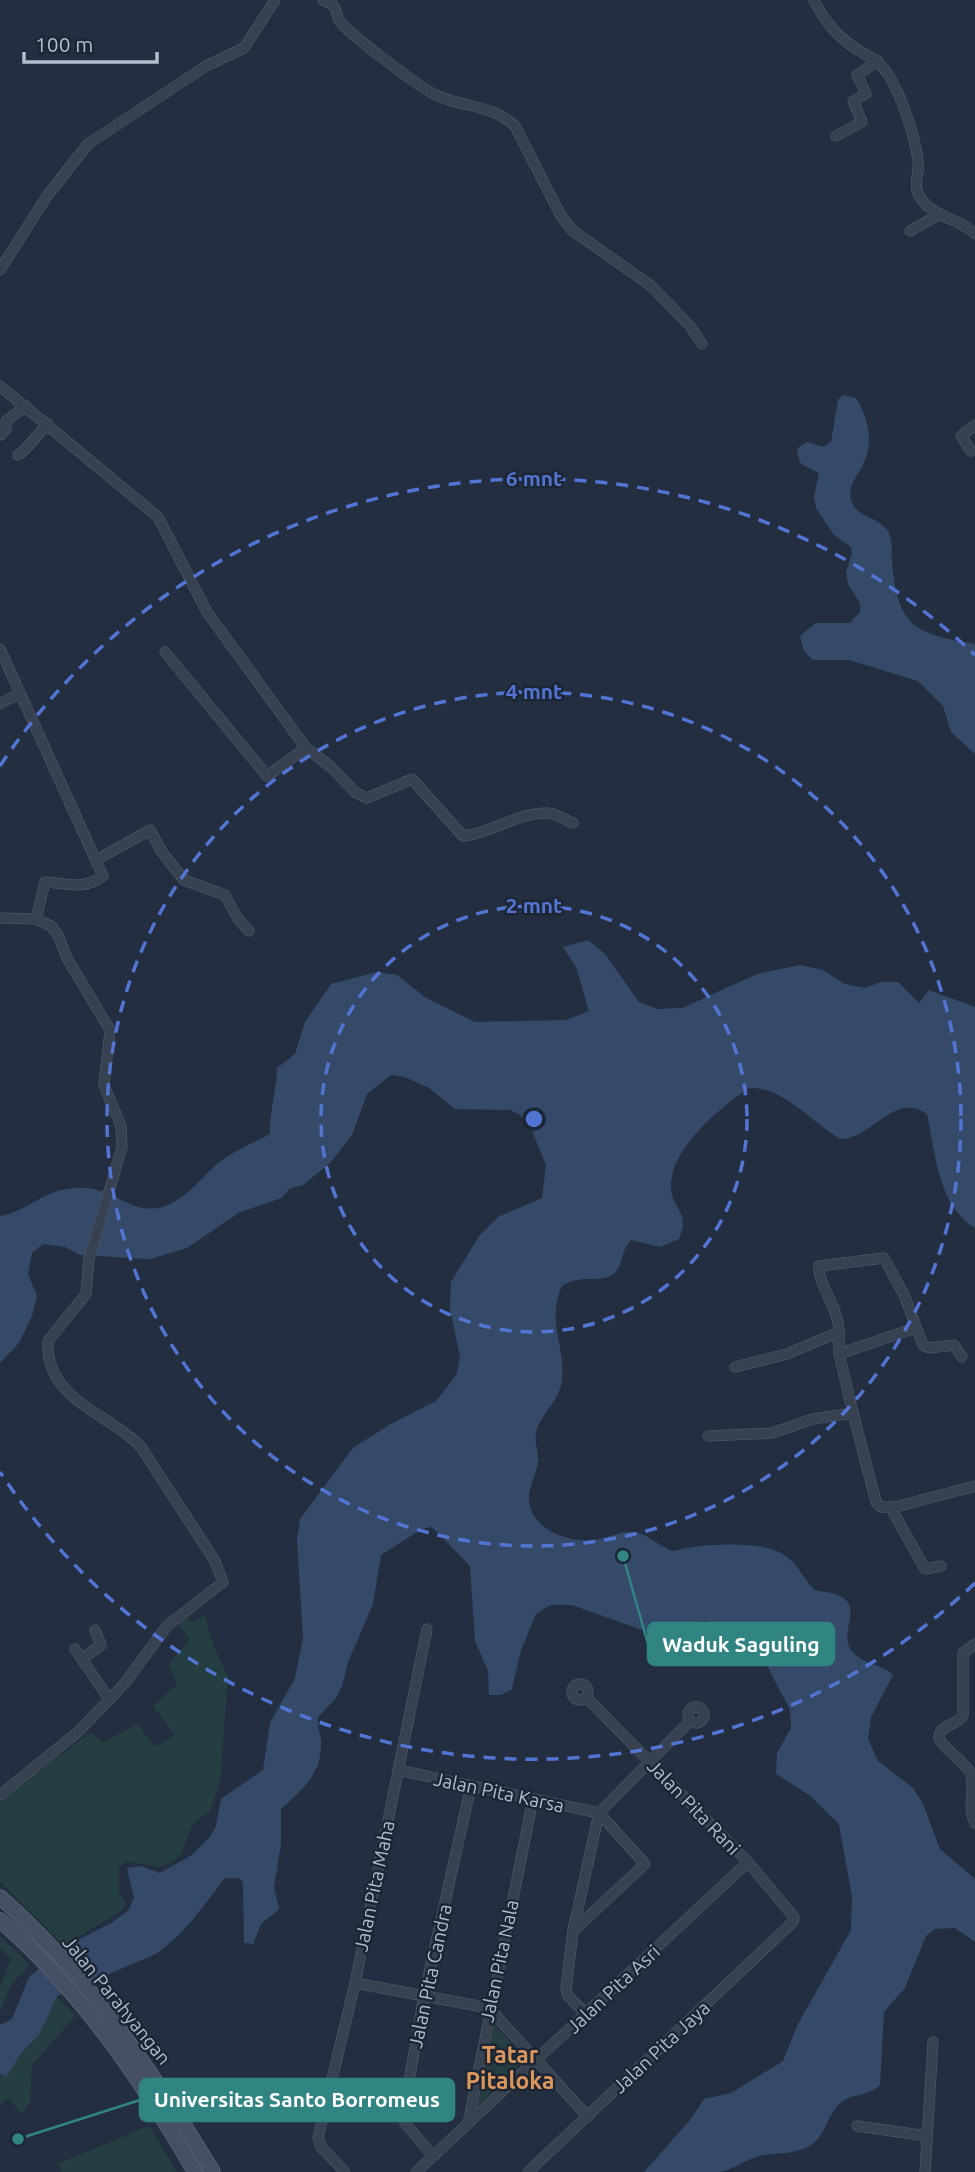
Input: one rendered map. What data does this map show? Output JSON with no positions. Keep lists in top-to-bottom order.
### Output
{
  "streets": {
    "main road": ["Jalan Parahyangan"],
    "street": [
      "Jalan Pita Karsa",
      "Jalan Pita Rani",
      "Jalan Pita Maha",
      "Jalan Pita Nala",
      "Jalan Pita Candra",
      "Jalan Pita Asri",
      "Jalan Pita Jaya"
    ]
  },
  "crossings": [
    ["Jalan Pita Karsa", "Jalan Pita Maha"],
    ["Jalan Pita Karsa", "Jalan Pita Nala"],
    ["Jalan Pita Karsa", "Jalan Pita Candra"],
    ["Jalan Pita Rani", "Jalan Pita Asri"],
    ["Jalan Pita Rani", "Jalan Pita Jaya"],
    ["Jalan Pita Nala", "Jalan Pita Asri"],
    ["Jalan Pita Candra", "Jalan Pita Asri"]
  ],
  "districts": ["Tatar Pitaloka"],
  "places": ["Waduk Saguling", "Universitas Santo Borromeus"],
  "scale_bar": "100 m",
  "rings": ["6 mnt", "4 mnt", "2 mnt"]
}
